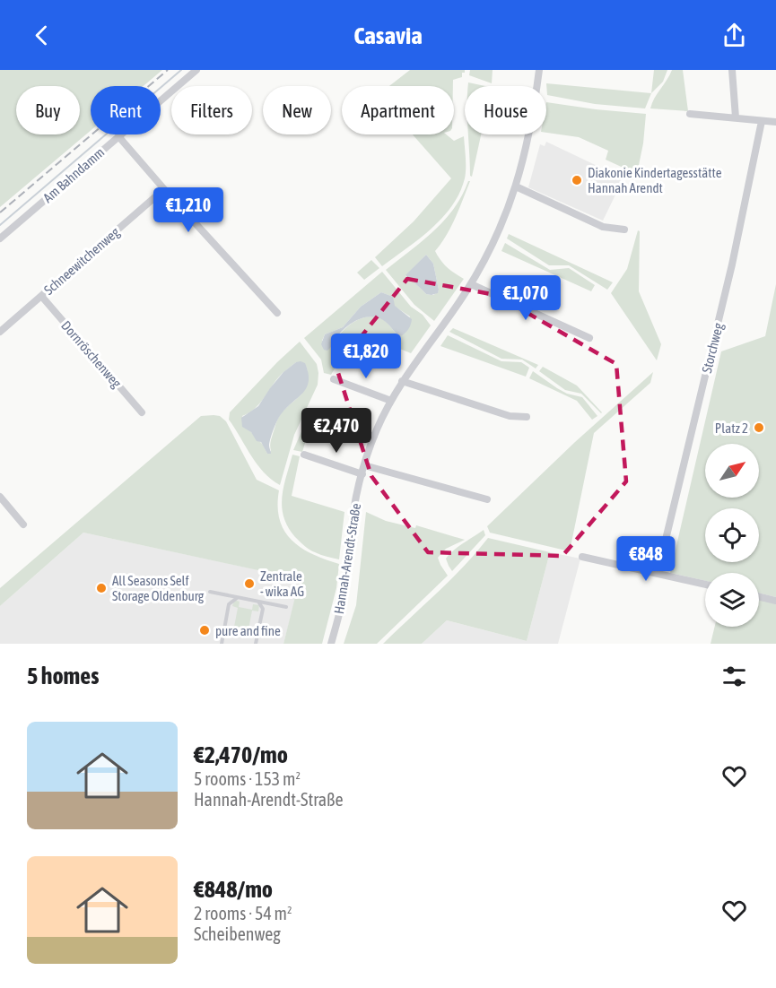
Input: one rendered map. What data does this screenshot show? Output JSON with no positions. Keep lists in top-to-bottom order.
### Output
{
  "streets": {
    "street": [
      "Am Bahndamm",
      "Schneewitchenweg",
      "Storchweg",
      "Dornröschenweg",
      "Hannah-Arendt-Straße"
    ]
  },
  "crossings": [
    ["Schneewitchenweg", "Dornröschenweg"]
  ],
  "places": [
    "Diakonie Kindertagesstätte Hannah Arendt",
    "Platz 2",
    "Zentrale - wika AG",
    "All Seasons Self Storage Oldenburg",
    "pure and fine"
  ],
  "north": "top right",
  "page": {
    "header": "Casavia",
    "chip": [
      "Buy",
      "Rent",
      "Filters",
      "New",
      "Apartment",
      "House"
    ],
    "price": [
      "€1,210",
      "€1,070",
      "€1,820",
      "€2,470",
      "€848"
    ],
    "heading": "5 homes",
    "list": [
      {
        "name": "€2,470/mo",
        "note": "5 rooms · 153 m² · Hannah-Arendt-Straße"
      },
      {
        "name": "€848/mo",
        "note": "2 rooms · 54 m² · Scheibenweg"
      }
    ]
  }
}
